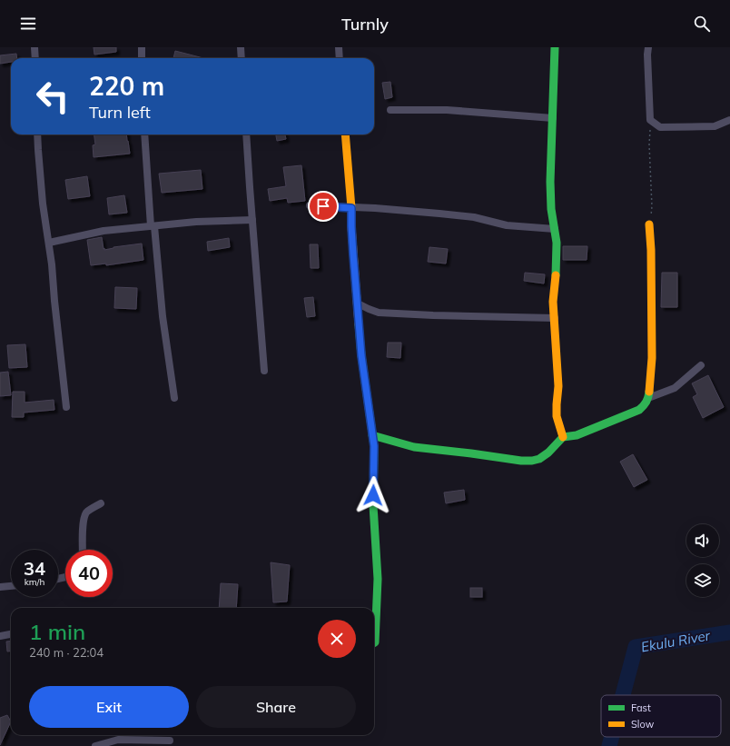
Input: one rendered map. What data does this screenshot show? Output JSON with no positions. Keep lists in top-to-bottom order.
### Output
{
  "water": ["Ekulu River"],
  "legend": ["Fast", "Slow"],
  "page": {
    "header": "Turnly",
    "turn": ["220 m", "Turn left"],
    "speed": "34 km/h",
    "limit": "40",
    "heading": ["1 min", "240 m · 22:04"],
    "buttons": ["Exit", "Share"]
  }
}
